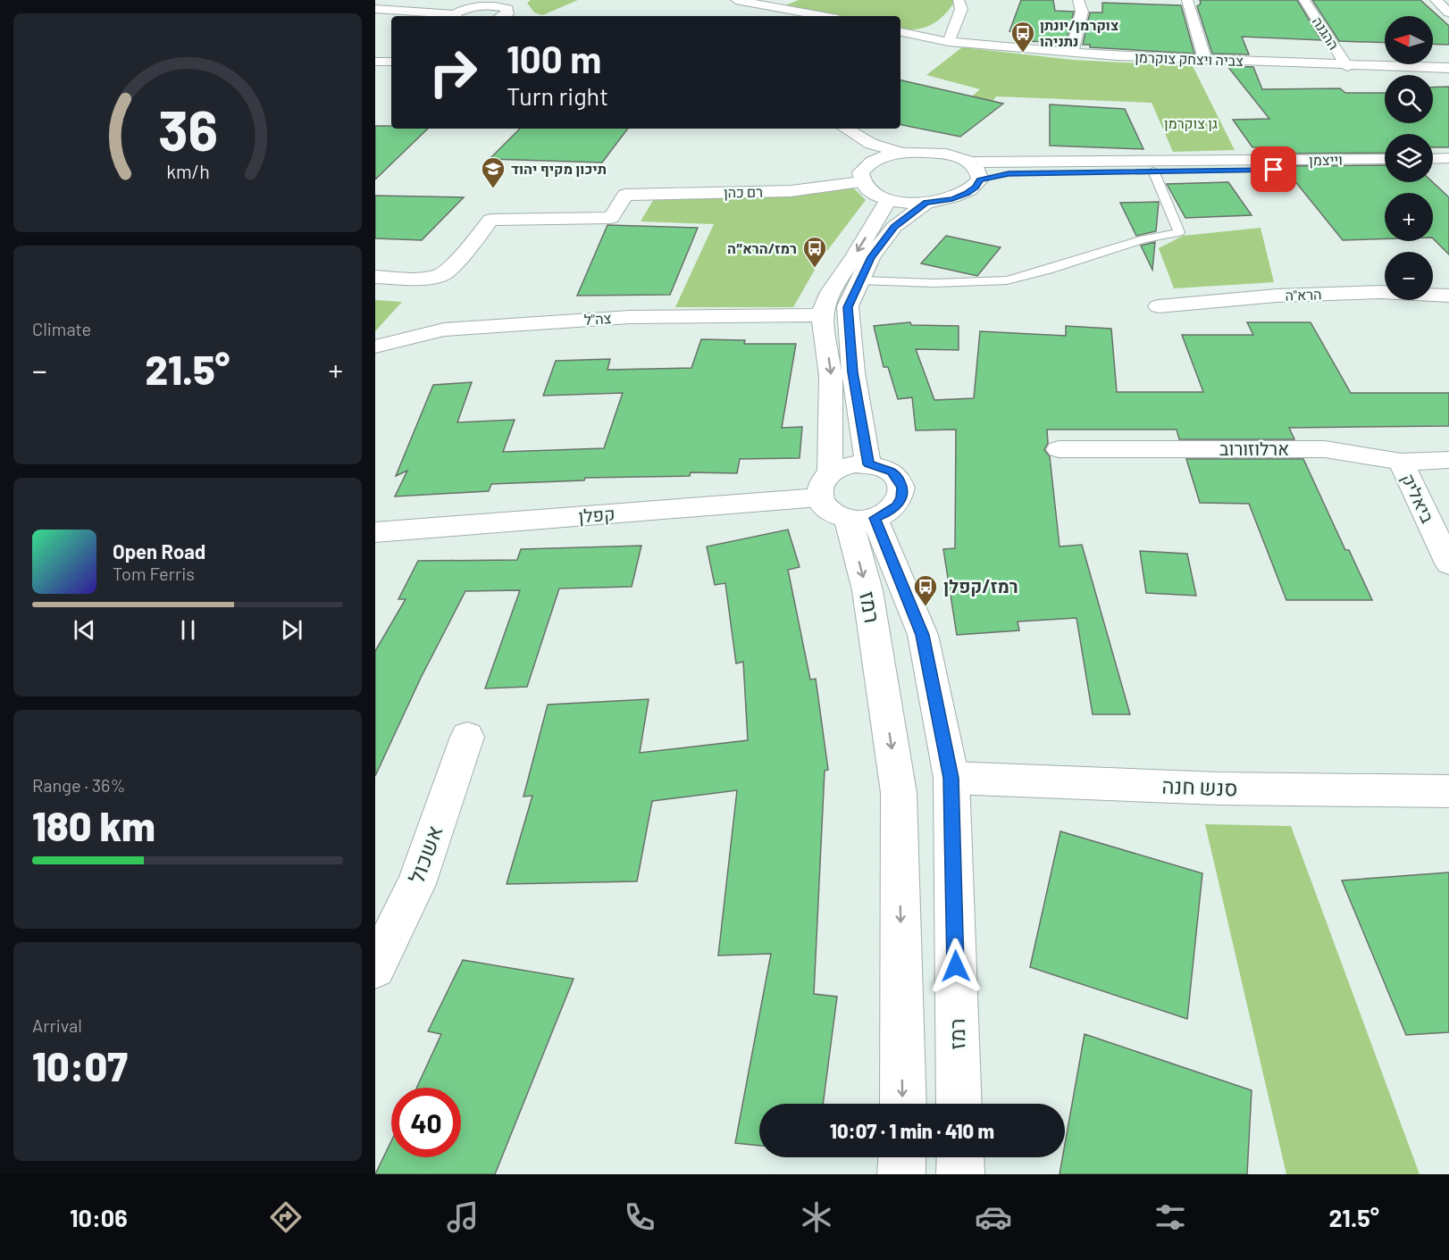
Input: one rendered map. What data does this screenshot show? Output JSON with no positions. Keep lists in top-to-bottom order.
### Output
{
  "streets": {
    "street": [
      "ההגנה",
      "צביה ויצחק צוקרמן",
      "וייצמן",
      "רם כהן",
      "הרא\"ה",
      "צה\"ל",
      "ארלוזורוב",
      "ביאליק",
      "קפלן",
      "רמז",
      "סנש חנה",
      "אשכול"
    ]
  },
  "crossings": [
    ["ההגנה", "צביה ויצחק צוקרמן"],
    ["ארלוזורוב", "ביאליק"],
    ["קפלן", "רמז"],
    ["רמז", "סנש חנה"]
  ],
  "parks": ["גן צוקרמן"],
  "places": {
    "bus stop": ["צוקרמן/יונתן נתניהו", "רמז/הרא״ה", "רמז/קפלן"],
    "school or university": ["תיכון מקיף יהוד"]
  },
  "north": "left",
  "page": {
    "map_buttons": ["+", "−"],
    "turn": ["100 m", "Turn right"],
    "tile": [
      "Climate",
      ["Range · 36%", "180 km"],
      ["Arrival", "10:07"]
    ],
    "heat": ["−", "21.5°", "+"],
    "song": ["Open Road", "Tom Ferris"],
    "limit": "40",
    "trip": "10:07 · 1 min · 410 m",
    "tabs": ["10:06", "21.5°"],
    "gauge": ["36", "km/h"]
  }
}
